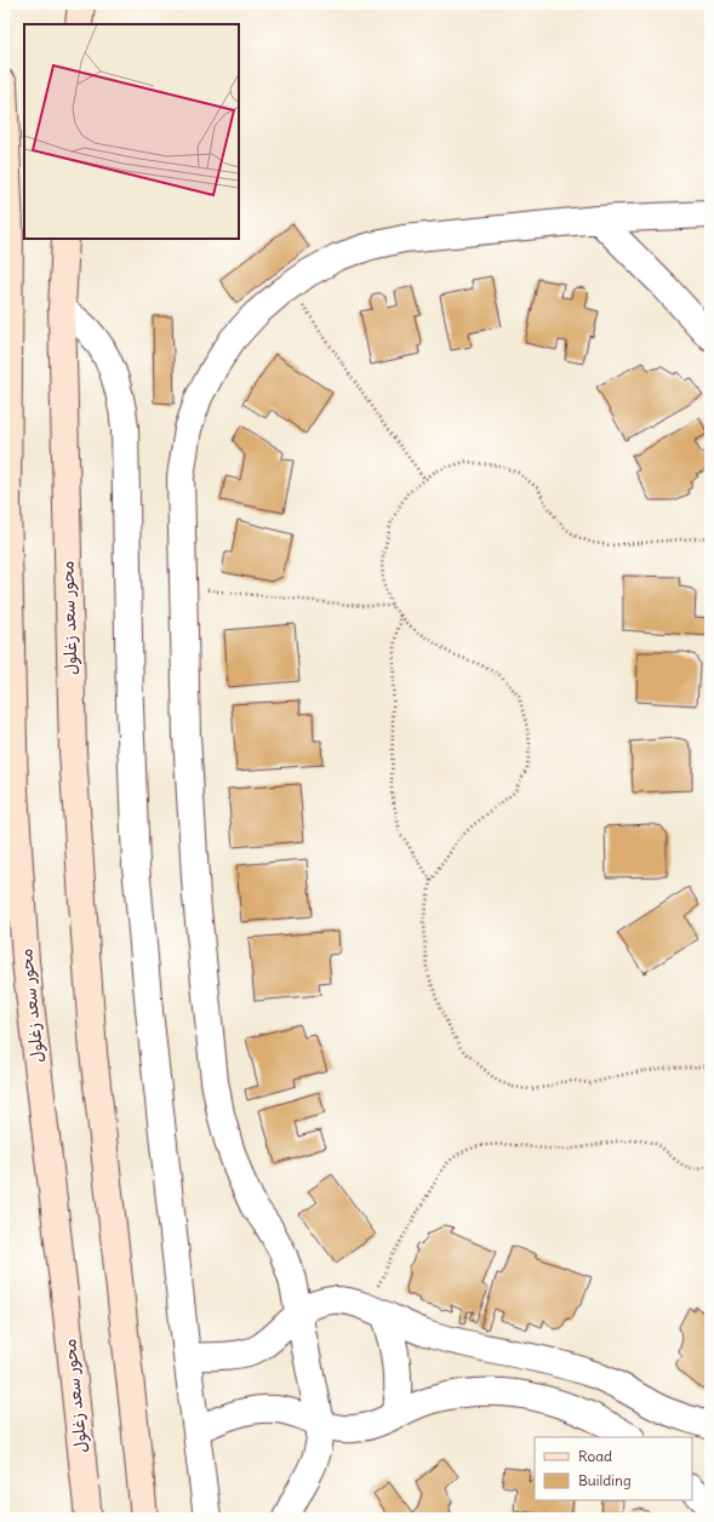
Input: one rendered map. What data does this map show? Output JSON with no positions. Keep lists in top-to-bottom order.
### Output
{
  "streets": {
    "main road": ["محور سعد زغلول"]
  },
  "legend": ["Road", "Building"]
}
